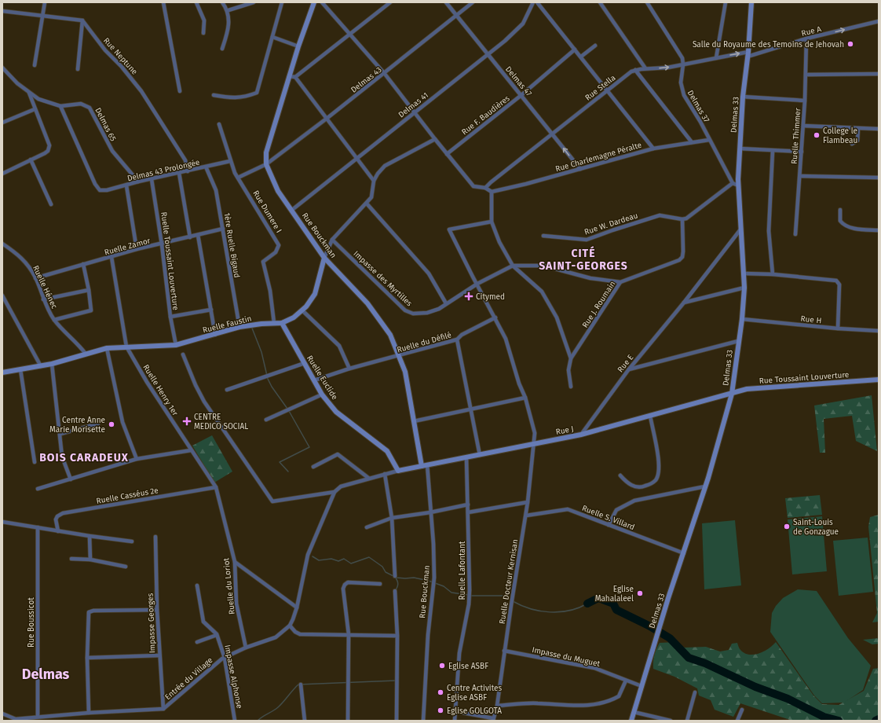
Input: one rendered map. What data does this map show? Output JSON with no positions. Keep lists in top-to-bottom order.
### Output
{
  "streets": {
    "street": [
      "Rue A",
      "Rue Neptune",
      "Delmas 43",
      "Delmas 47",
      "Rue Stella",
      "Delmas 41",
      "Delmas 37",
      "Rue F. Baudières",
      "Delmas 33",
      "Delmas 65",
      "Ruelle Thimmer",
      "Rue Charlemagne Péralte",
      "Delmas 43 Prolongée",
      "Rue Dumere I",
      "Rue W. Dardeau",
      "Rue Bouckman",
      "1ère Ruelle Bigaud",
      "Ruelle Zamor",
      "Ruelle Toussaint Louverture",
      "Impasse des Myrtilles",
      "Ruelle Hénec",
      "Rue J. Roumain",
      "Rue H",
      "Ruelle Faustin",
      "Ruelle du Défilé",
      "Rue E",
      "Ruelle Euclide",
      "Rue Toussaint Louverture",
      "Ruelle Henry 1er",
      "Rue J",
      "Ruelle Casséus 2e",
      "Ruelle S. Villard",
      "Ruelle Lafontant",
      "Ruelle Docteur Kernisan",
      "Ruelle du Loriot",
      "Rue Boussicot",
      "Impasse Georges",
      "Impasse du Muguet",
      "Impasse Alphonse",
      "Entrée du Village"
    ]
  },
  "crossings": [
    ["Rue A", "Rue Stella"],
    ["Rue A", "Delmas 33"],
    ["Rue A", "Ruelle Thimmer"],
    ["Rue Neptune", "Delmas 43 Prolongée"],
    ["Delmas 43", "Delmas 47"],
    ["Delmas 43", "Rue Dumere I"],
    ["Delmas 43", "Rue Bouckman"],
    ["Delmas 47", "Rue Stella"],
    ["Delmas 47", "Delmas 41"],
    ["Delmas 47", "Rue F. Baudières"],
    ["Delmas 47", "Rue Charlemagne Péralte"],
    ["Rue Stella", "Delmas 37"],
    ["Rue Stella", "Delmas 33"],
    ["Delmas 41", "Rue Bouckman"],
    ["Delmas 37", "Rue Charlemagne Péralte"],
    ["Delmas 33", "Rue H"],
    ["Delmas 33", "Rue E"],
    ["Delmas 33", "Rue Toussaint Louverture"],
    ["Delmas 33", "Rue J"],
    ["Delmas 33", "Ruelle S. Villard"],
    ["Delmas 33", "Impasse du Muguet"],
    ["Delmas 65", "Delmas 43 Prolongée"],
    ["Delmas 43 Prolongée", "Rue Dumere I"],
    ["Delmas 43 Prolongée", "1ère Ruelle Bigaud"],
    ["Delmas 43 Prolongée", "Ruelle Toussaint Louverture"],
    ["Rue Dumere I", "Ruelle Faustin"],
    ["Rue W. Dardeau", "Rue J. Roumain"],
    ["Rue Bouckman", "Ruelle du Défilé"],
    ["Rue Bouckman", "Rue J"],
    ["1ère Ruelle Bigaud", "Ruelle Zamor"],
    ["1ère Ruelle Bigaud", "Ruelle Faustin"],
    ["Ruelle Zamor", "Ruelle Toussaint Louverture"],
    ["Ruelle Zamor", "Ruelle Hénec"],
    ["Ruelle Toussaint Louverture", "Ruelle Faustin"],
    ["Ruelle Hénec", "Ruelle Faustin"],
    ["Ruelle Faustin", "Ruelle Euclide"],
    ["Ruelle Faustin", "Ruelle Henry 1er"],
    ["Ruelle du Défilé", "Ruelle Euclide"],
    ["Rue E", "Rue J"],
    ["Ruelle Euclide", "Rue J"],
    ["Rue Toussaint Louverture", "Rue J"],
    ["Ruelle Henry 1er", "Ruelle Casséus 2e"],
    ["Ruelle Henry 1er", "Ruelle du Loriot"],
    ["Rue J", "Ruelle Lafontant"],
    ["Rue J", "Ruelle Docteur Kernisan"],
    ["Ruelle Casséus 2e", "Ruelle du Loriot"],
    ["Ruelle S. Villard", "Ruelle Docteur Kernisan"],
    ["Ruelle Docteur Kernisan", "Impasse du Muguet"],
    ["Ruelle du Loriot", "Entrée du Village"],
    ["Rue Boussicot", "Entrée du Village"],
    ["Impasse Georges", "Entrée du Village"],
    ["Impasse Alphonse", "Entrée du Village"]
  ],
  "one_way": ["Rue A"],
  "districts": ["CITÉ SAINT-GEORGES", "BOIS CARADEUX", "Delmas"],
  "places": {
    "other": [
      "Salle du Royaume des Temoins de Jehovah",
      "College le Flambeau",
      "Centre Anne Marie Morisette",
      "Saint-Louis de Gonzague",
      "Eglise Mahalaleel",
      "Eglise ASBF",
      "Centre Activites Eglise ASBF",
      "Eglise GOLGOTA"
    ],
    "health": ["Citymed", "CENTRE MEDICO SOCIAL"]
  }
}
